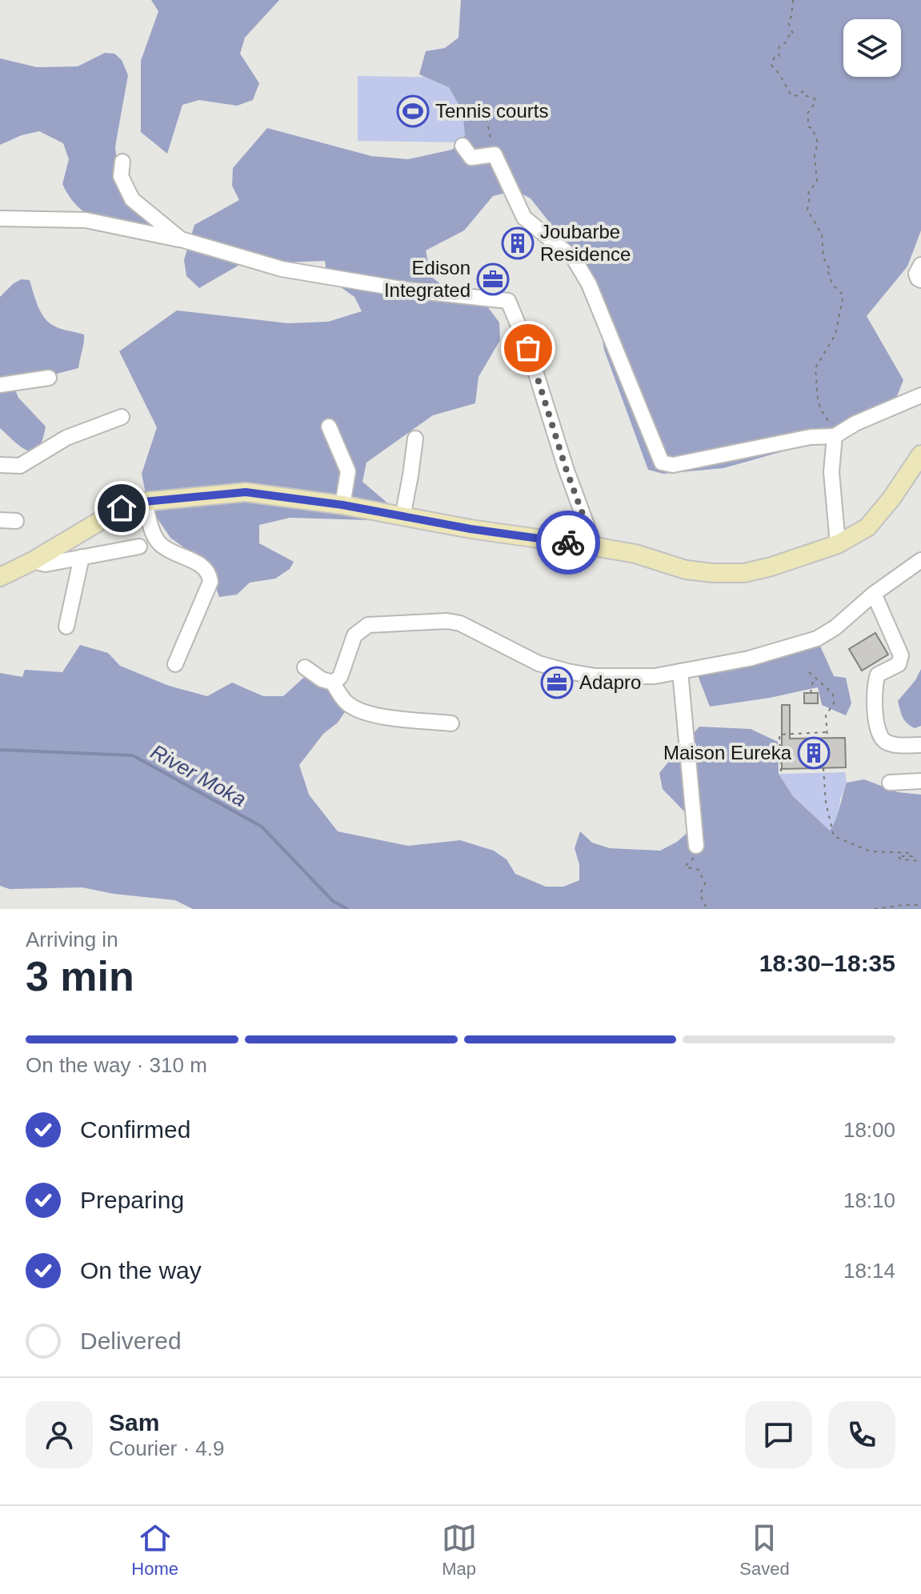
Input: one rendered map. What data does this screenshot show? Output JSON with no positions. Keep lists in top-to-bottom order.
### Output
{
  "water": ["River Moka"],
  "places": {
    "sports": ["Tennis courts"],
    "building": ["Joubarbe Residence", "Maison Eureka"],
    "office": ["Edison Integrated", "Adapro"]
  },
  "page": {
    "heading": ["3 min", "Arriving in", "18:30–18:35"],
    "panel": ["Sam", "Courier · 4.9"],
    "bar": "On the way · 310 m",
    "list": [
      ["Confirmed", "18:00"],
      ["Preparing", "18:10"],
      ["On the way", "18:14"],
      "Delivered"
    ],
    "tabs": ["Home", "Map", "Saved"]
  }
}
